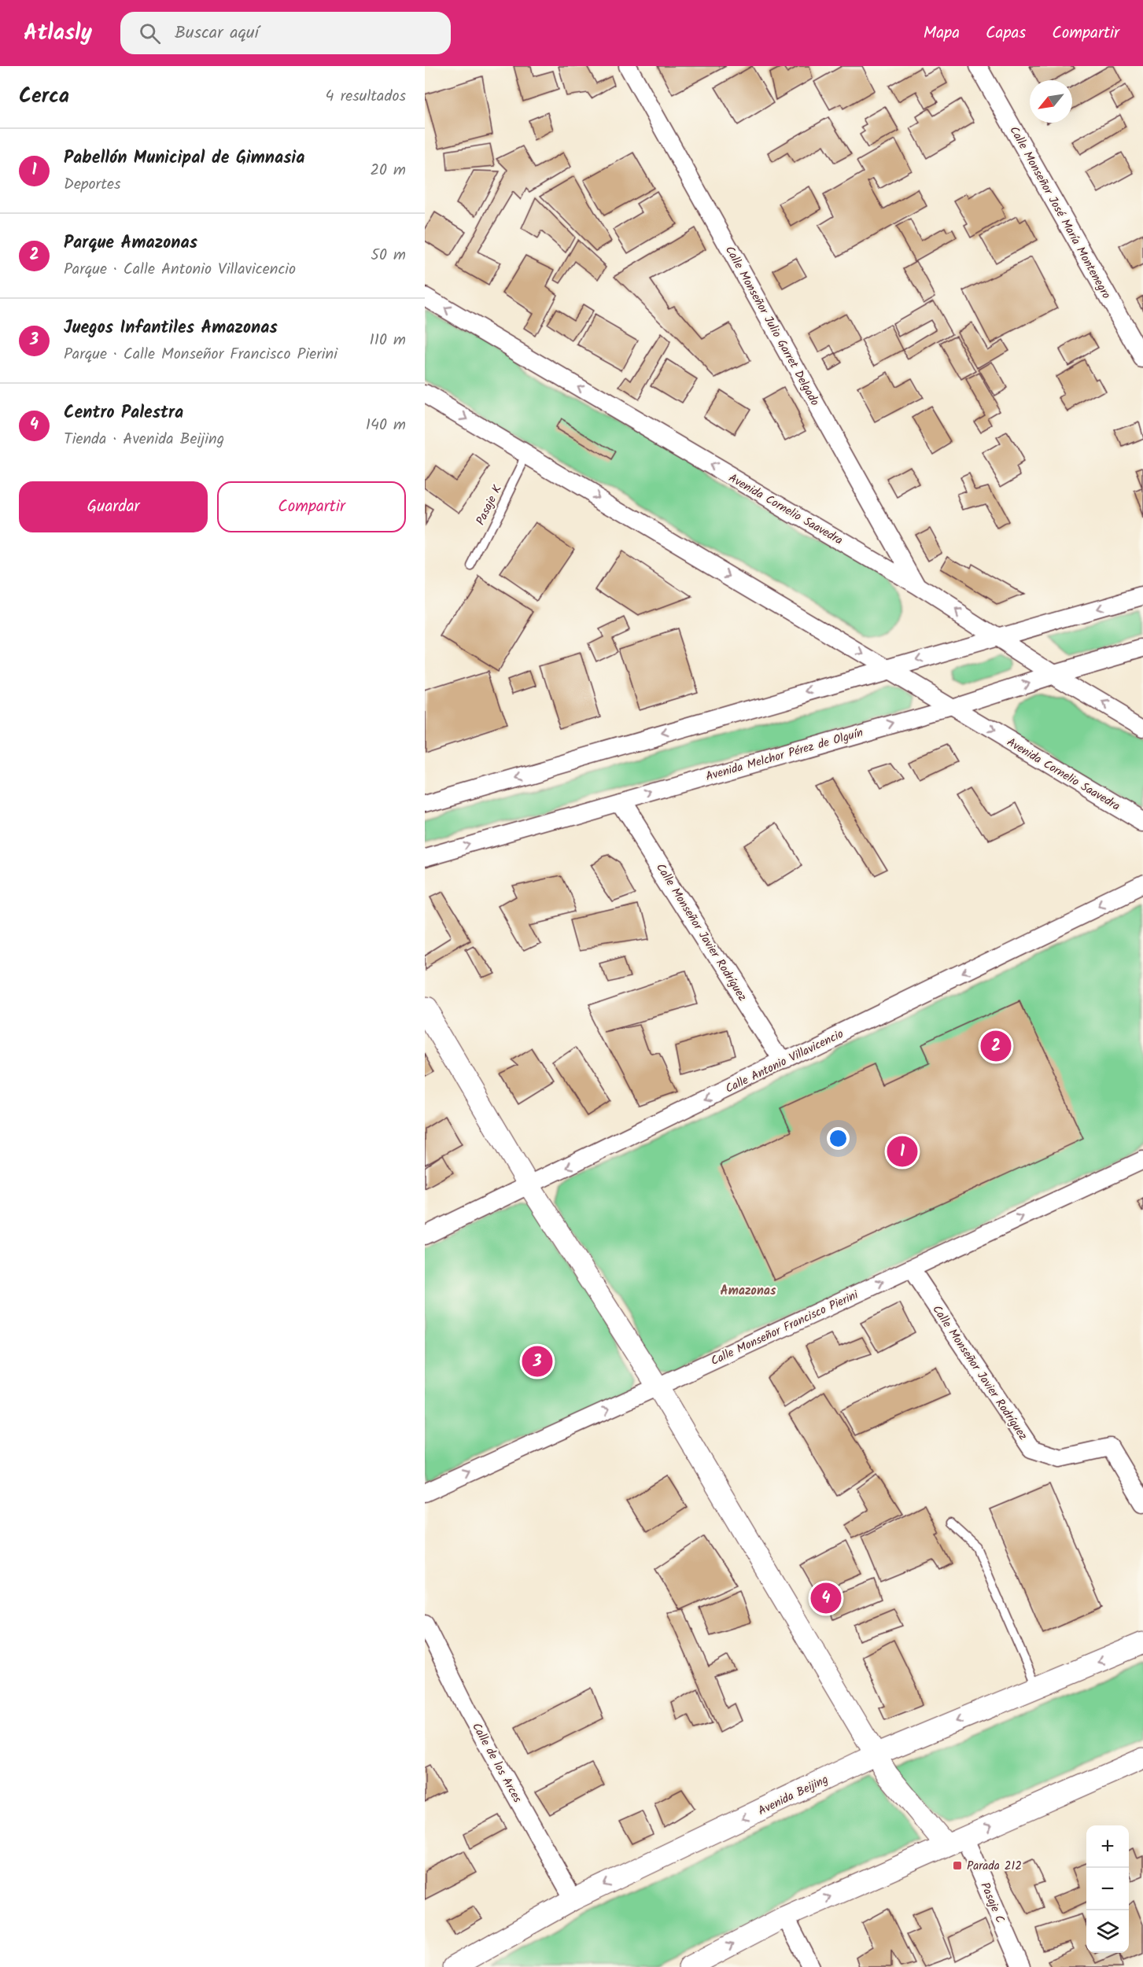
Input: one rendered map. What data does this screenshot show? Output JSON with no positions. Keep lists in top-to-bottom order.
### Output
{
  "streets": {
    "street": [
      "Calle Monseñor José María Montenegro",
      "Calle Monseñor Julio Garret Delgado",
      "Avenida Cornelio Saavedra",
      "Avenida Melchor Pérez de Olguín",
      "Calle Monseñor Javier Rodríguez",
      "Calle Antonio Villavicencio",
      "Calle Monseñor Francisco Pierini",
      "Calle de los Arces",
      "Avenida Beijing",
      "Pasaje C"
    ],
    "lane": ["Pasaje K"]
  },
  "crossings": [
    ["Calle Monseñor Julio Garret Delgado", "Avenida Cornelio Saavedra"],
    ["Pasaje K", "Avenida Cornelio Saavedra"],
    ["Avenida Cornelio Saavedra", "Avenida Melchor Pérez de Olguín"],
    ["Avenida Melchor Pérez de Olguín", "Calle Monseñor Javier Rodríguez"],
    ["Calle Monseñor Javier Rodríguez", "Calle Antonio Villavicencio"],
    ["Calle Monseñor Javier Rodríguez", "Calle Monseñor Francisco Pierini"],
    ["Calle de los Arces", "Avenida Beijing"]
  ],
  "one_way": ["Calle Antonio Villavicencio", "Calle Monseñor Francisco Pierini"],
  "districts": ["Amazonas"],
  "places": {
    "transit": ["Parada 212"]
  },
  "north": "bottom left",
  "page": {
    "header": "Atlasly",
    "search": "Buscar aquí",
    "nav": ["Mapa", "Capas", "Compartir"],
    "heading": ["Cerca", "4 resultados"],
    "list": [
      {
        "mark": "1",
        "name": "Pabellón Municipal de Gimnasia",
        "note": "Deportes",
        "value": "20 m"
      },
      {
        "mark": "2",
        "name": "Parque Amazonas",
        "note": "Parque · Calle Antonio Villavicencio",
        "value": "50 m"
      },
      {
        "mark": "3",
        "name": "Juegos Infantiles Amazonas",
        "note": "Parque · Calle Monseñor Francisco Pierini",
        "value": "110 m"
      },
      {
        "mark": "4",
        "name": "Centro Palestra",
        "note": "Tienda · Avenida Beijing",
        "value": "140 m"
      }
    ],
    "buttons": ["Guardar", "Compartir"],
    "pins": [
      "2",
      "1",
      "3",
      "4"
    ],
    "map_buttons": ["+", "−"]
  }
}
